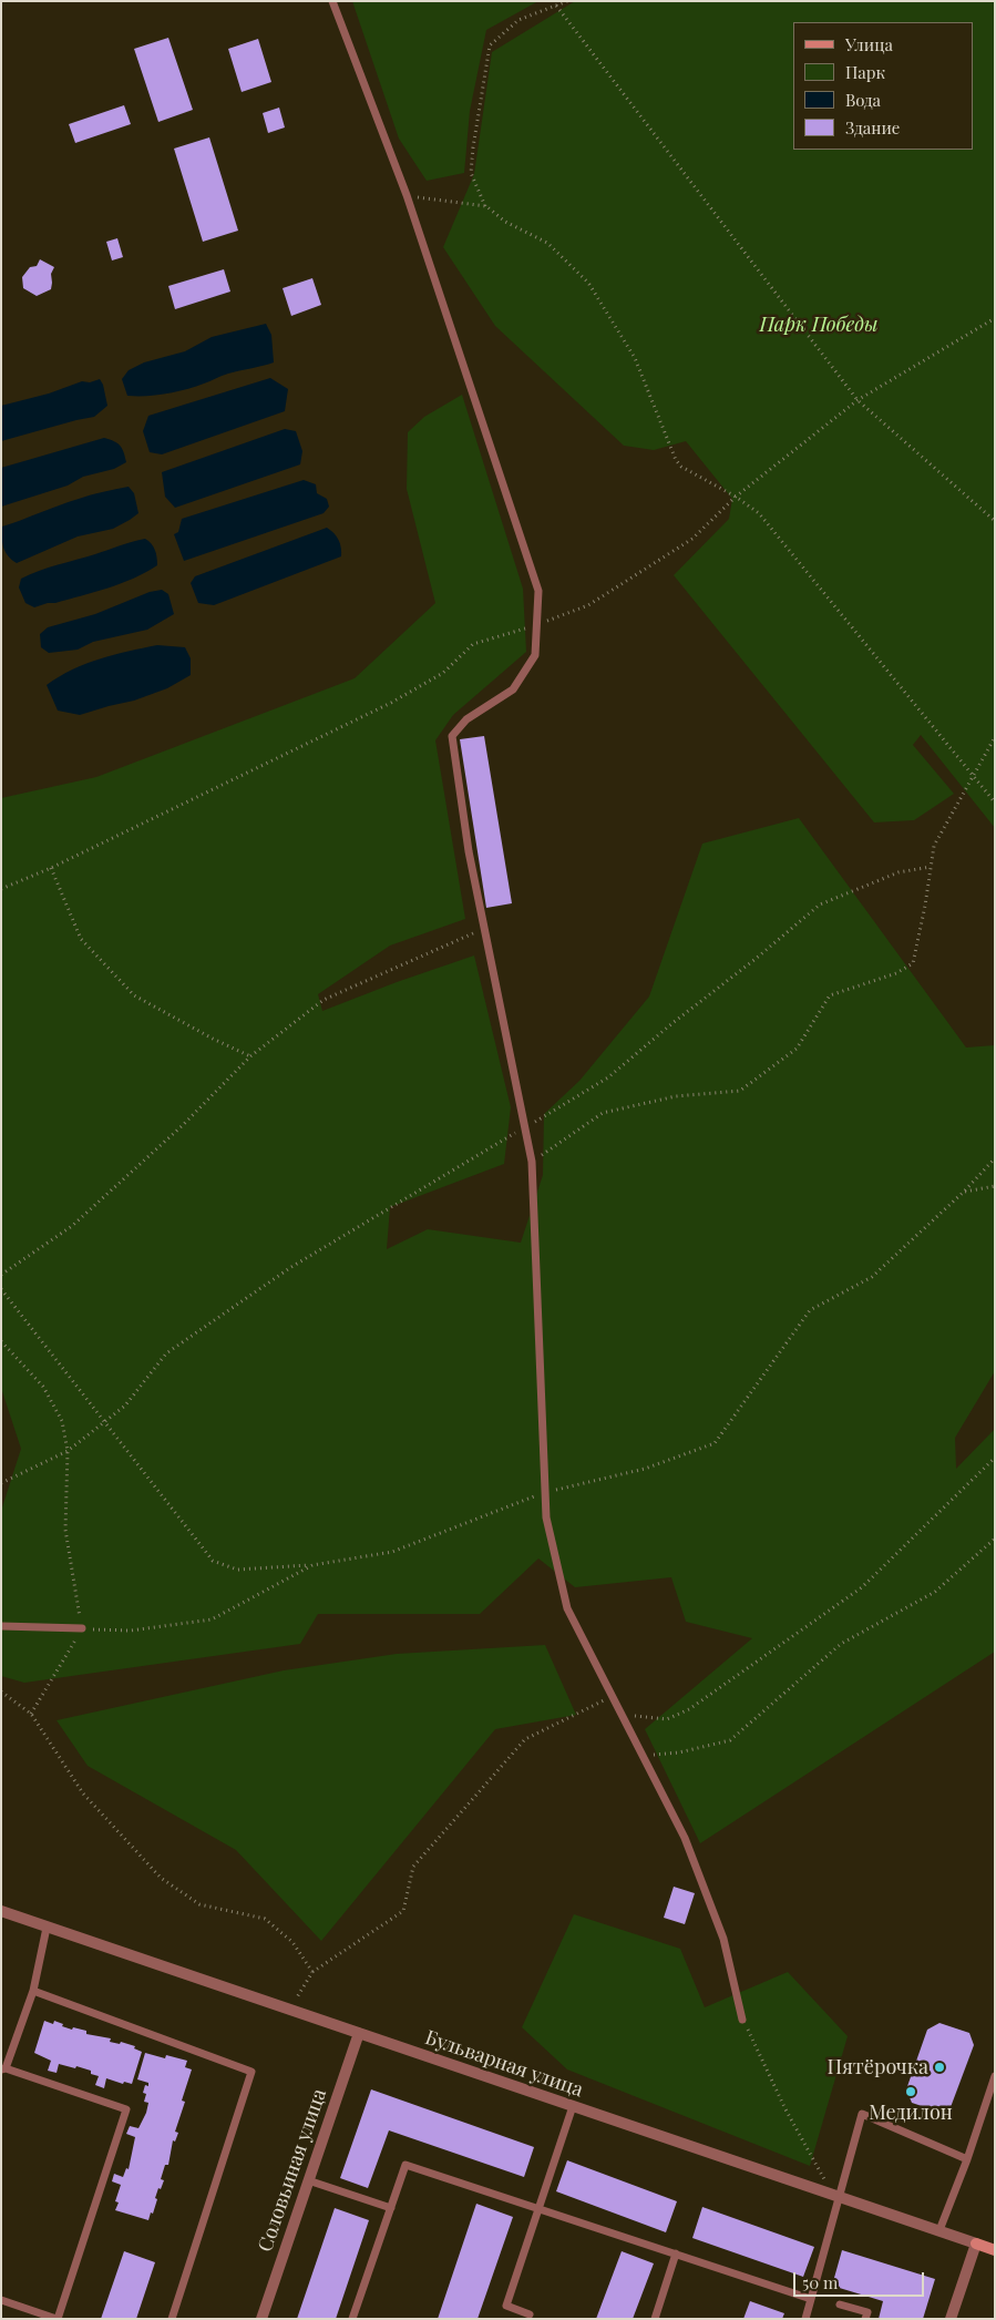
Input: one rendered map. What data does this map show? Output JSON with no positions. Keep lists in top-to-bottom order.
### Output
{
  "streets": {
    "street": ["Бульварная улица", "Соловьиная улица"]
  },
  "crossings": [
    ["Бульварная улица", "Соловьиная улица"]
  ],
  "parks": ["Парк Победы"],
  "places": ["Пятёрочка", "Медилон"],
  "legend": [
    "Улица",
    "Парк",
    "Вода",
    "Здание"
  ],
  "scale_bar": "50 m"
}
